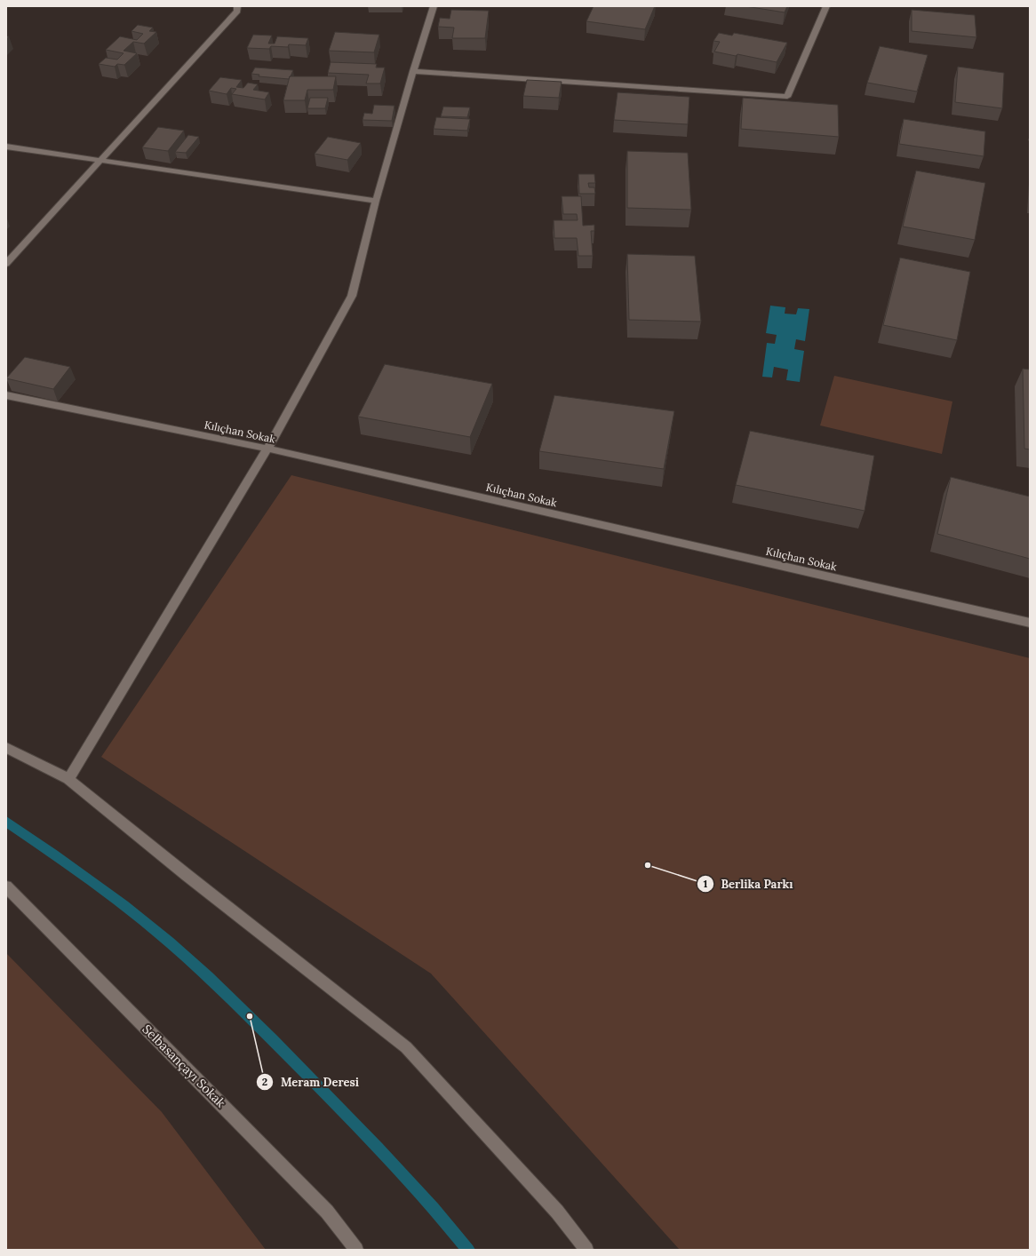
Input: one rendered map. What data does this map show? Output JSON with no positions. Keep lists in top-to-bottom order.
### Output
{
  "streets": {
    "street": ["Kılıçhan Sokak", "Selbasançayı Sokak"]
  },
  "places": ["Berlika Parkı", "Meram Deresi"]
}
